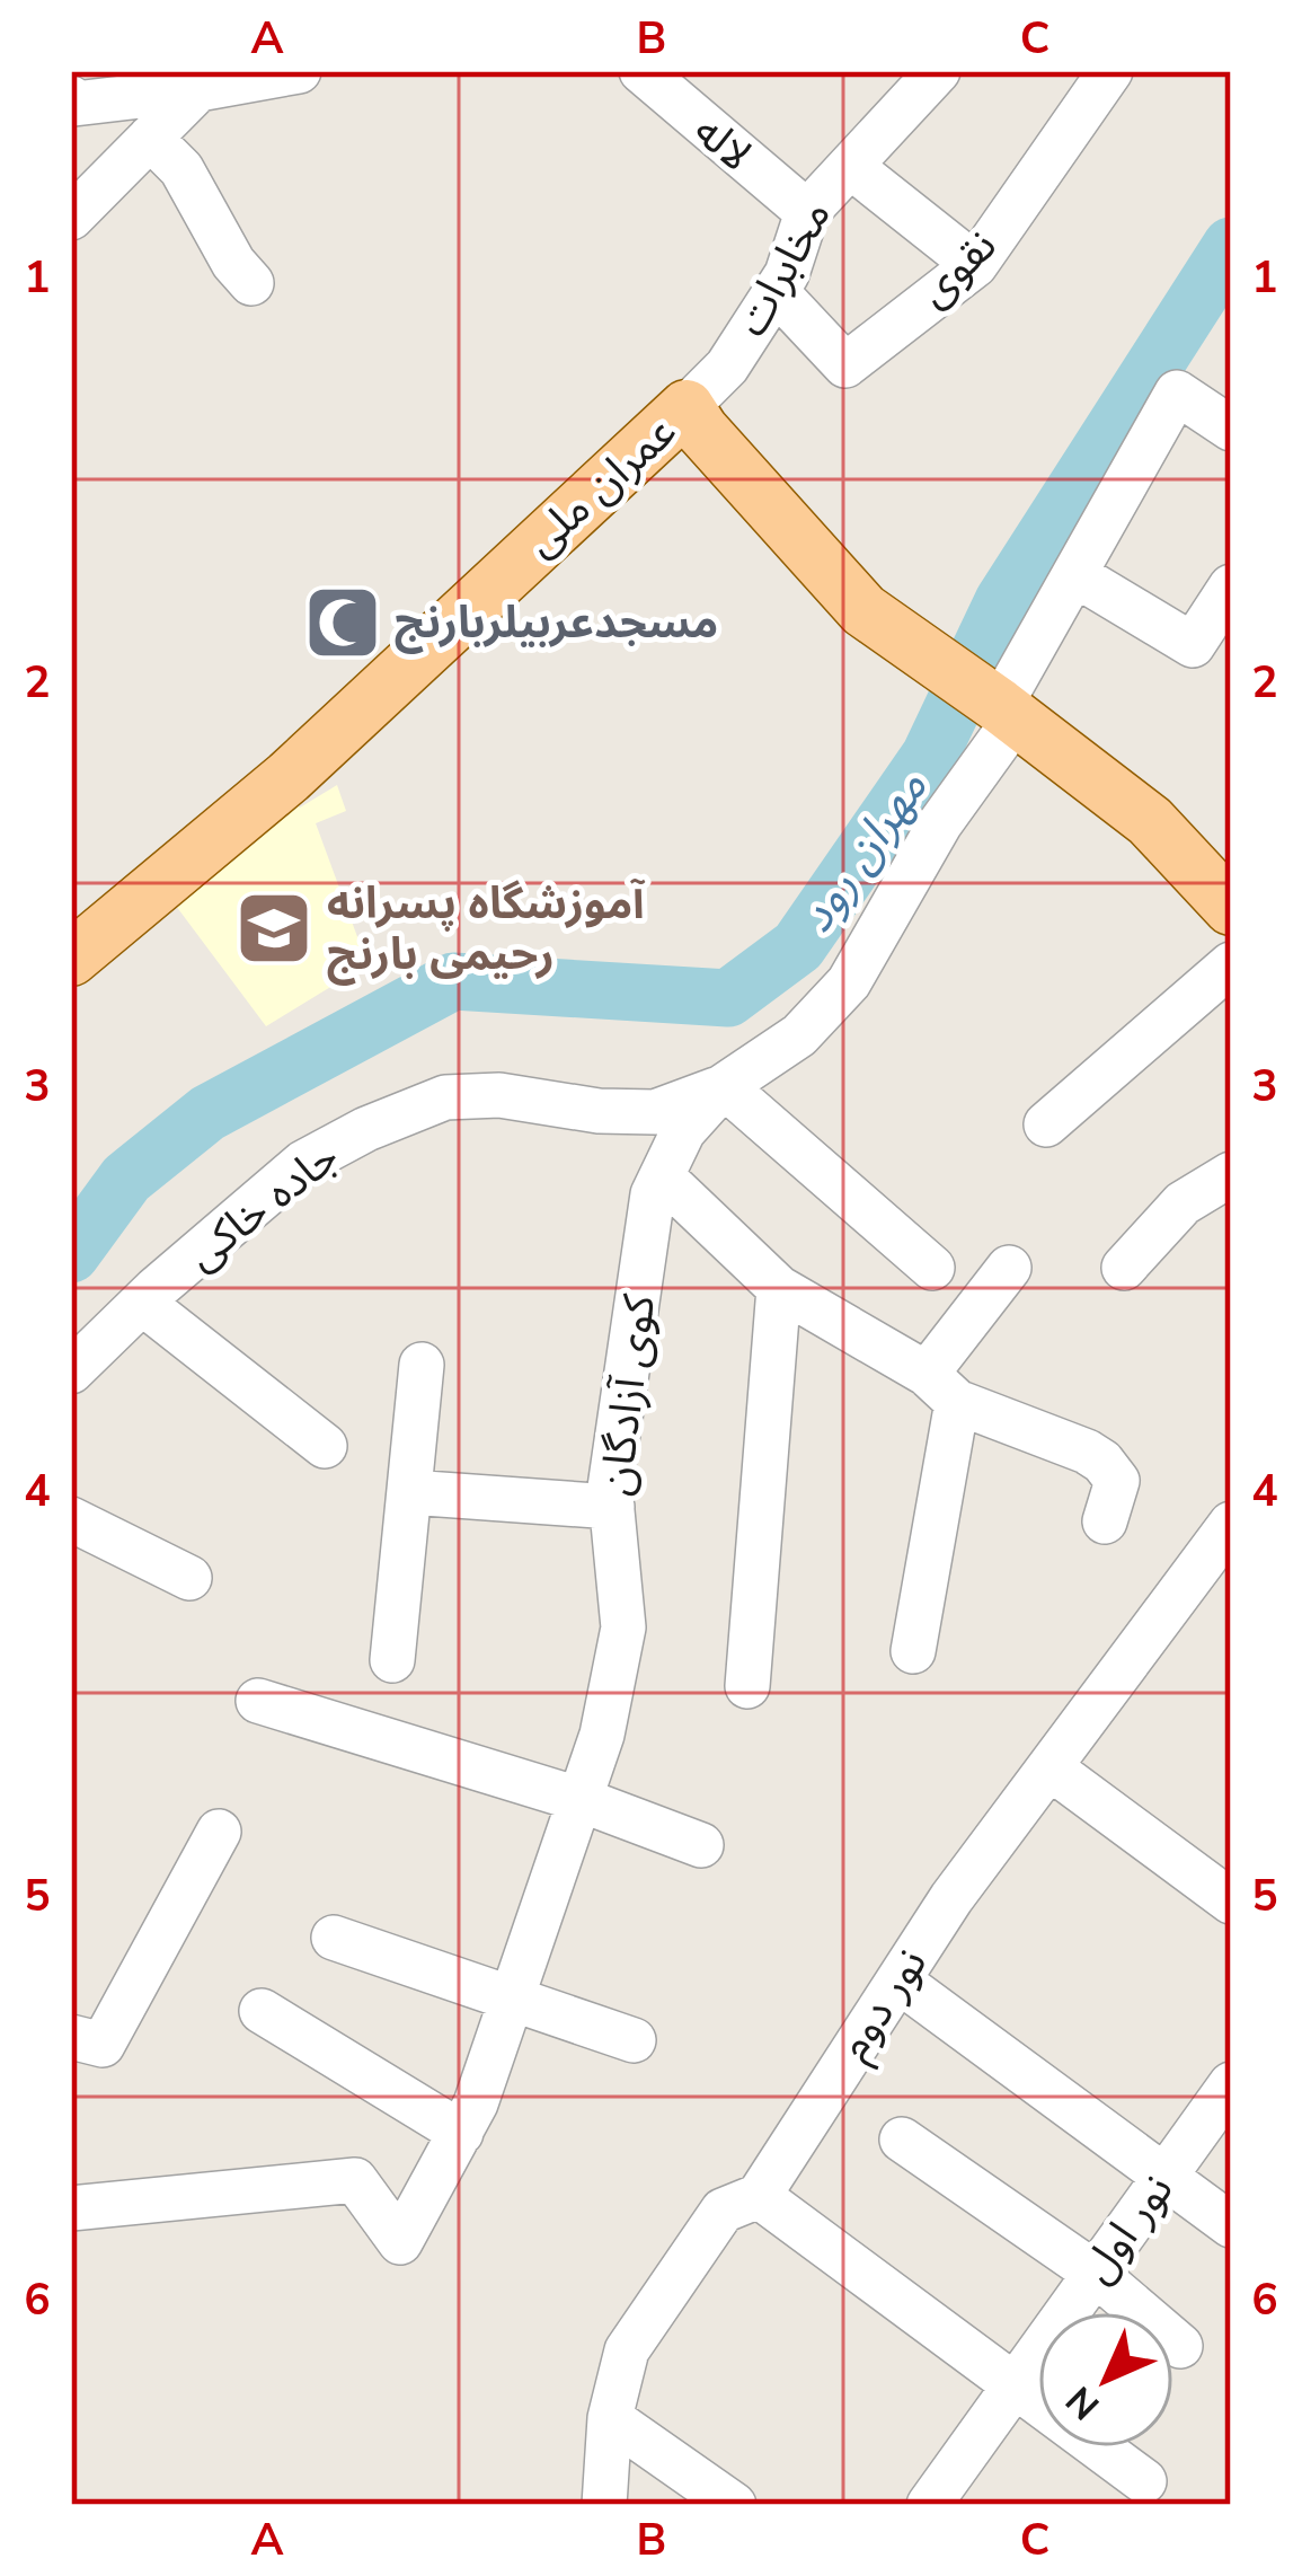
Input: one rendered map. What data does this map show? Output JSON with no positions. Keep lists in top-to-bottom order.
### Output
{
  "streets": {
    "main road": ["عمران ملی"],
    "street": [
      "لاله",
      "مخابرات",
      "نقوی",
      "جاده خاکی",
      "کوی آزادگان",
      "نور دوم",
      "نور اول"
    ]
  },
  "crossings": [
    ["لاله", "مخابرات"],
    ["مخابرات", "نقوی"],
    ["مخابرات", "عمران ملی"],
    ["عمران ملی", "کوی آزادگان"],
    ["جاده خاکی", "کوی آزادگان"]
  ],
  "water": ["مهران رود"],
  "places": {
    "mosque": ["مسجدعربیلربارنج"],
    "school or university": ["آموزشگاه پسرانه رحیمی بارنج"]
  },
  "north": "bottom left",
  "grid": {
    "columns": ["A", "B", "C"],
    "rows": [
      "1",
      "2",
      "3",
      "4",
      "5",
      "6"
    ]
  }
}
